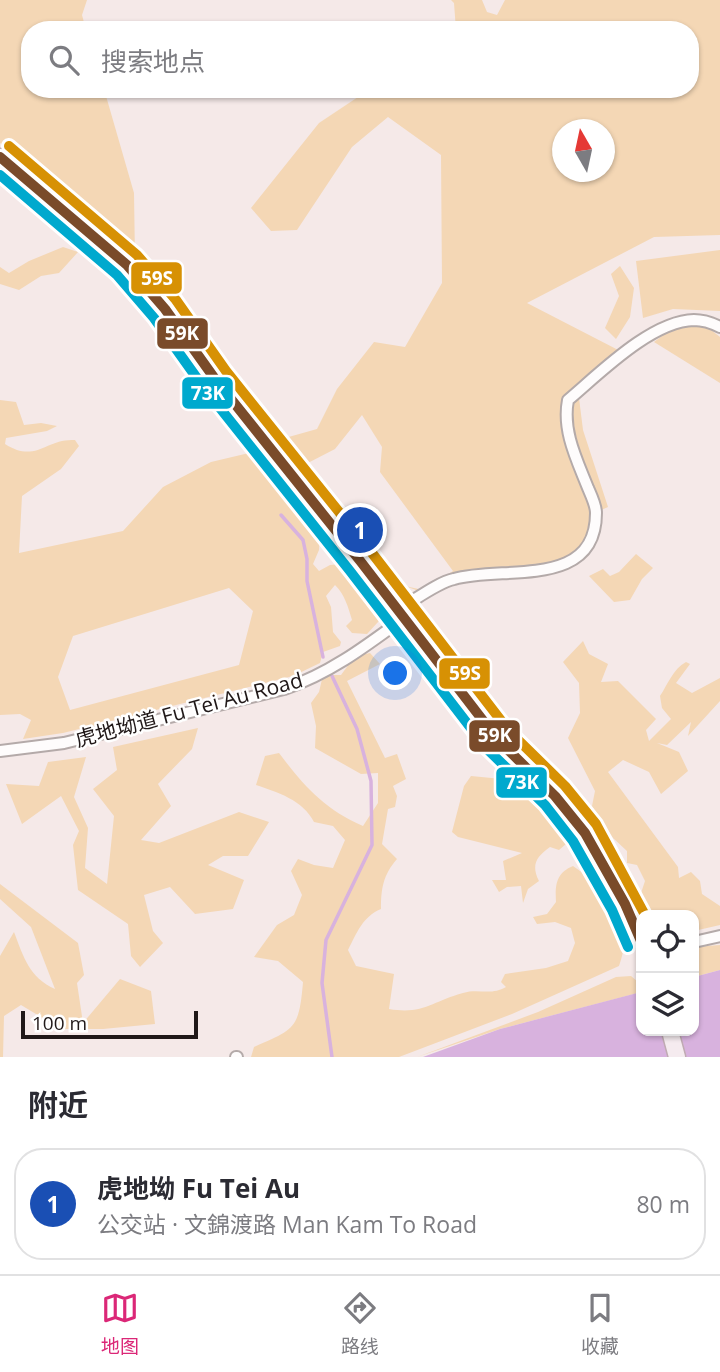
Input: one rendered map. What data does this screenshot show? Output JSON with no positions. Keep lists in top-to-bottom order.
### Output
{
  "streets": {
    "street": ["虎地坳道 Fu Tei Au Road"]
  },
  "lines": ["transit line 59S", "transit line 59K", "transit line 73K"],
  "scale_bar": "100 m",
  "north": "top",
  "page": {
    "search": "搜索地点",
    "pins": "1",
    "scale": "100 m",
    "heading": "附近",
    "list": [
      {
        "mark": "1",
        "name": "虎地坳 Fu Tei Au",
        "note": "公交站 · 文錦渡路 Man Kam To Road",
        "value": "80 m"
      }
    ],
    "nav": ["地图", "路线", "收藏"]
  }
}
